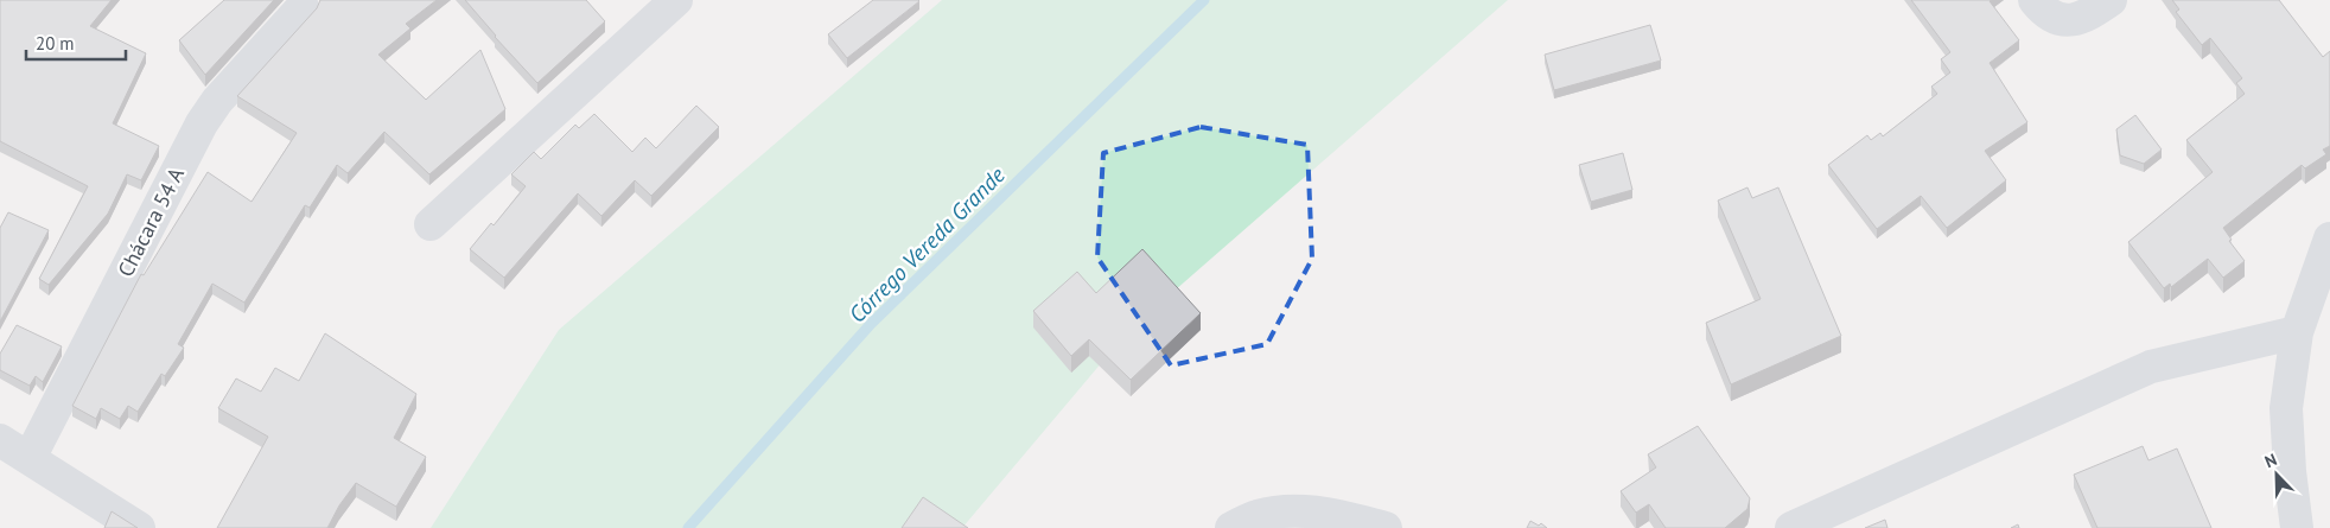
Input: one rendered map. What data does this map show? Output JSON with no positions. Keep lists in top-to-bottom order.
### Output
{
  "streets": {
    "street": ["Chácara 54 A"]
  },
  "water": ["Córrego Vereda Grande"],
  "scale_bar": "20 m",
  "north": "top left"
}
